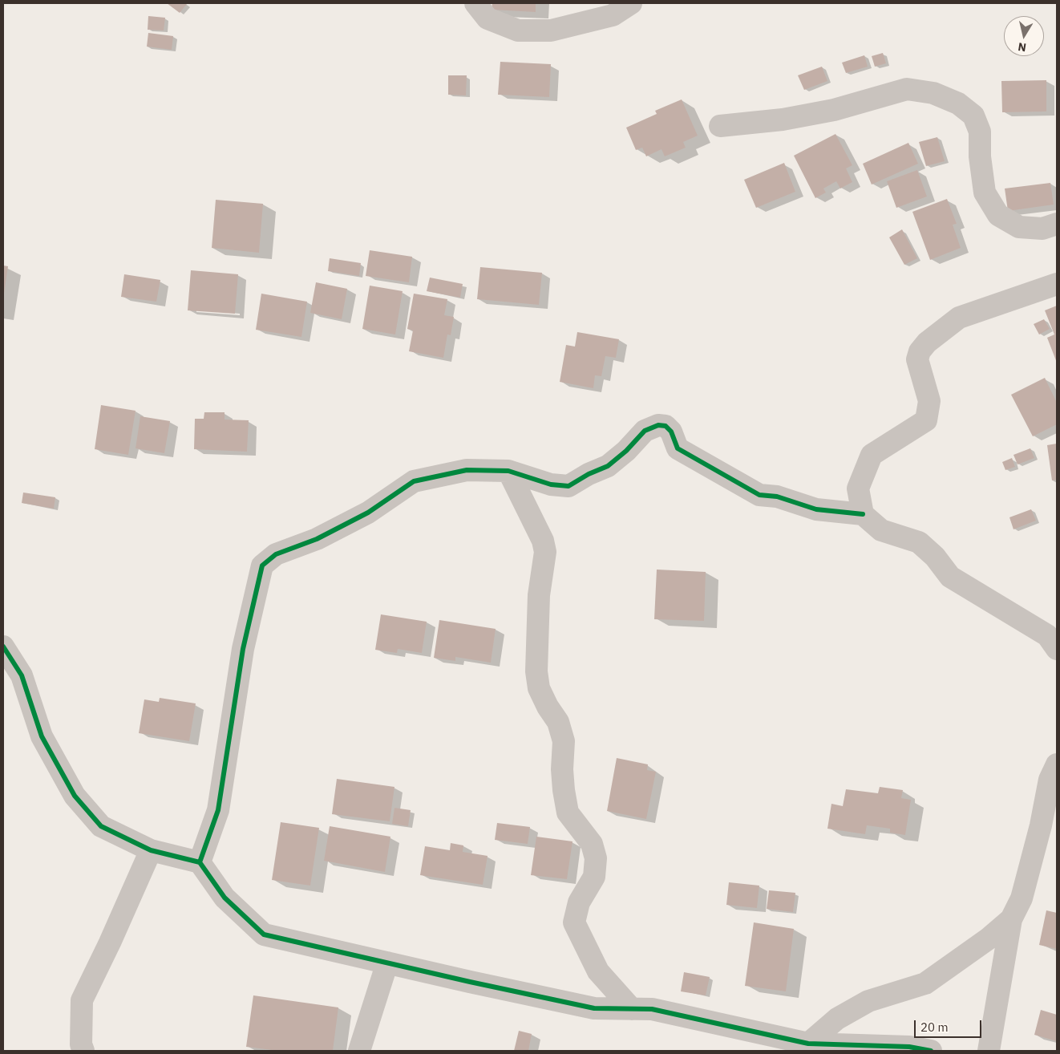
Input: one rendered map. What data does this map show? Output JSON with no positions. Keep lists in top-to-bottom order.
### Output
{
  "scale_bar": "20 m",
  "north": "bottom"
}
